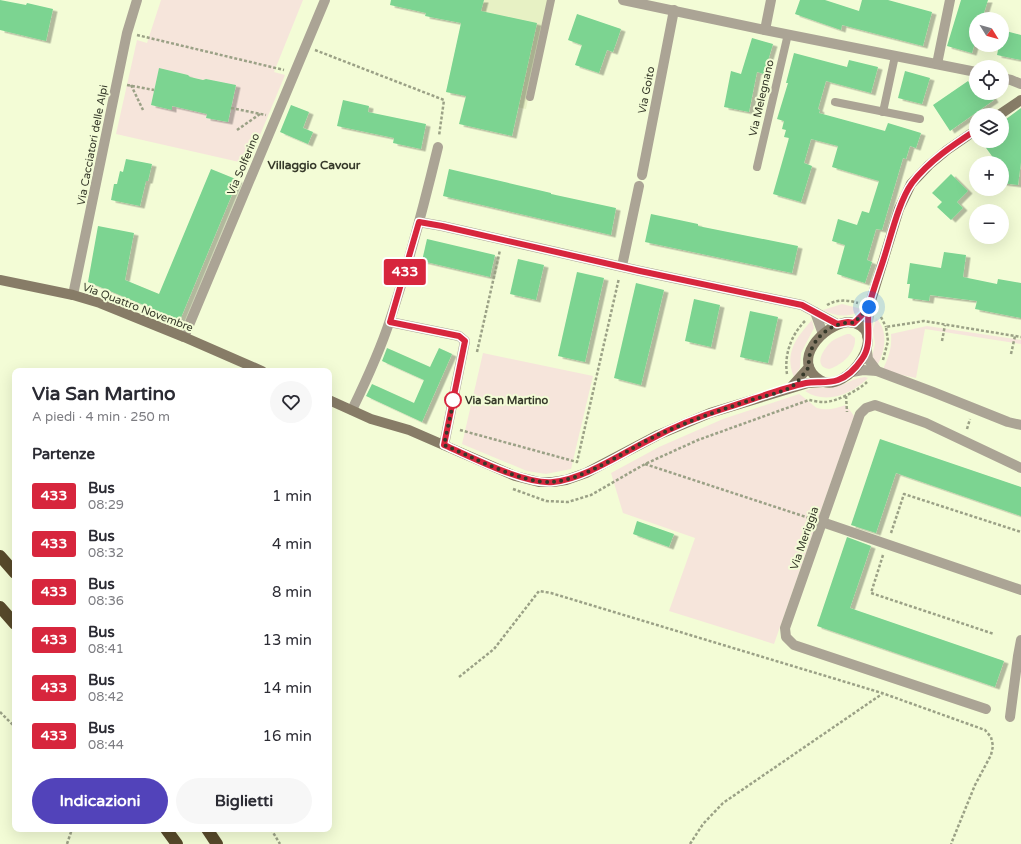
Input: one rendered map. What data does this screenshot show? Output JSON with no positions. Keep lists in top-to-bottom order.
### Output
{
  "streets": {
    "street": [
      "Via Goito",
      "Via Cacciatori delle Alpi",
      "Via Solferino",
      "Via Quattro Novembre",
      "Via Meriggia"
    ],
    "lane": ["Via Melegnano"]
  },
  "crossings": [
    ["Via Cacciatori delle Alpi", "Via Quattro Novembre"],
    ["Via Solferino", "Via Quattro Novembre"]
  ],
  "districts": ["Villaggio Cavour"],
  "places": ["Via San Martino"],
  "lines": ["bus line 433"],
  "north": "bottom right",
  "page": {
    "on_map": "433",
    "map_buttons": ["+", "−"],
    "heading": [
      ["Via San Martino", "A piedi · 4 min · 250 m"],
      "Partenze"
    ],
    "list": [
      {
        "mark": "433",
        "name": "Bus",
        "note": "08:29",
        "value": "1 min"
      },
      {
        "mark": "433",
        "name": "Bus",
        "note": "08:32",
        "value": "4 min"
      },
      {
        "mark": "433",
        "name": "Bus",
        "note": "08:36",
        "value": "8 min"
      },
      {
        "mark": "433",
        "name": "Bus",
        "note": "08:41",
        "value": "13 min"
      },
      {
        "mark": "433",
        "name": "Bus",
        "note": "08:42",
        "value": "14 min"
      },
      {
        "mark": "433",
        "name": "Bus",
        "note": "08:44",
        "value": "16 min"
      }
    ],
    "buttons": ["Indicazioni", "Biglietti"]
  }
}
